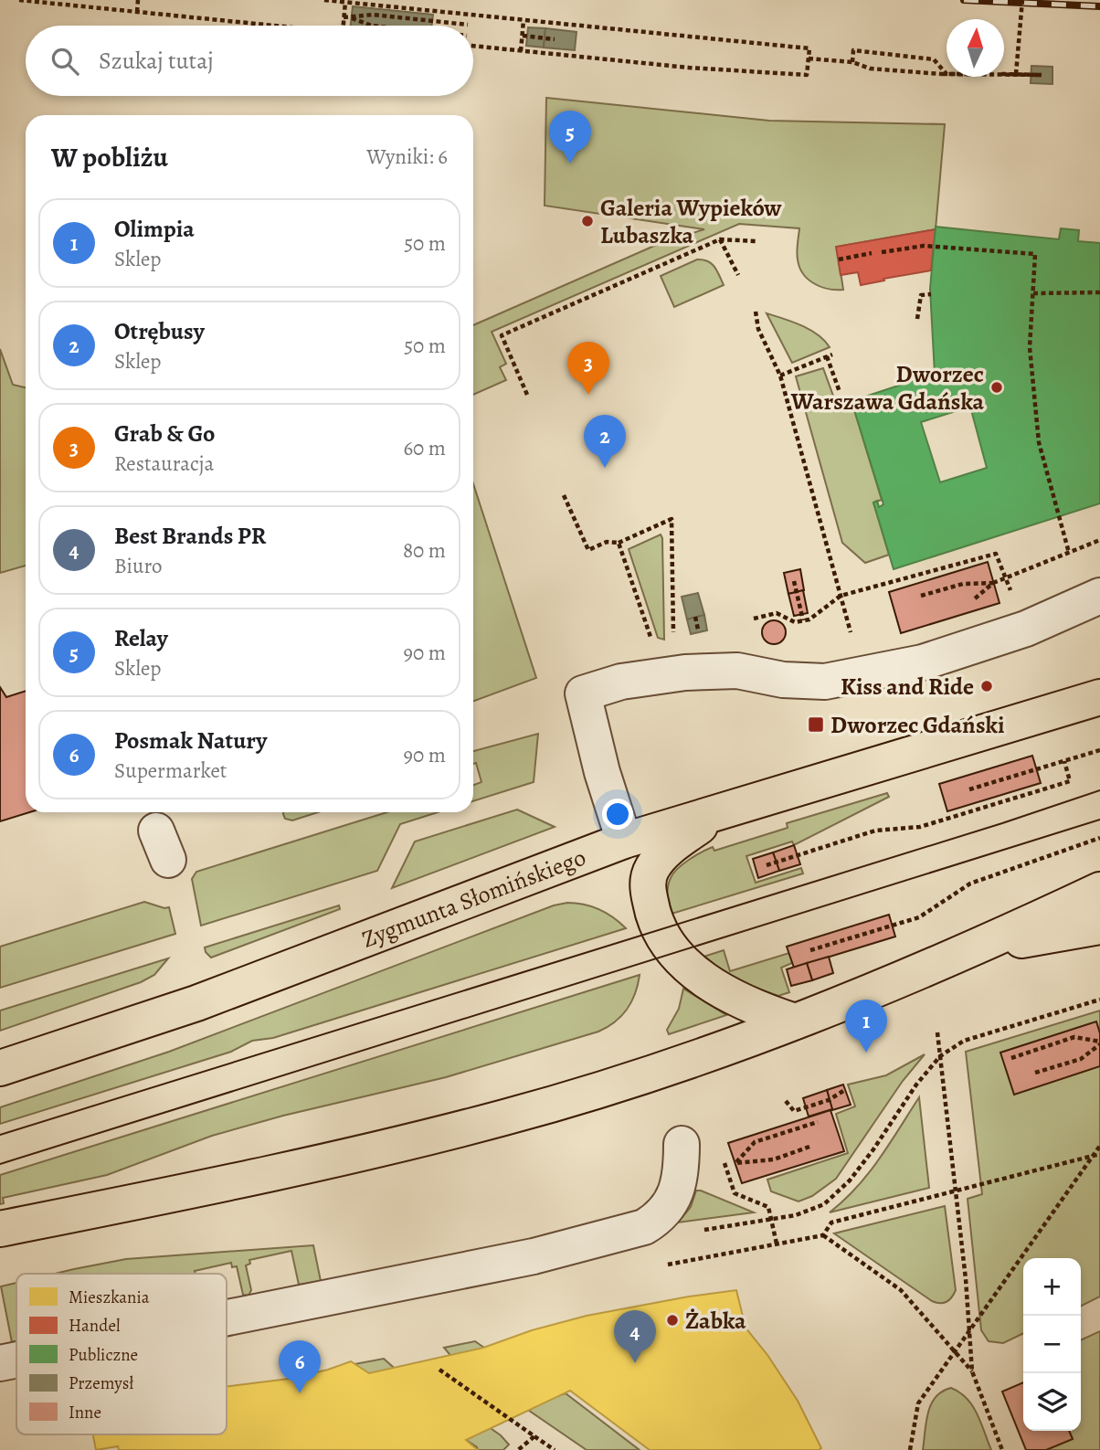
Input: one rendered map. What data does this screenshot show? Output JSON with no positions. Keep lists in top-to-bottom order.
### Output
{
  "streets": {
    "main road": ["Zygmunta Słomińskiego"]
  },
  "places": {
    "other": [
      "Galeria Wypieków Lubaszka",
      "Dworzec Warszawa Gdańska",
      "Kiss and Ride",
      "Żabka"
    ],
    "transit": ["Dworzec Gdański"]
  },
  "legend": [
    "Mieszkania",
    "Handel",
    "Publiczne",
    "Przemysł",
    "Inne"
  ],
  "north": "top",
  "page": {
    "search": "Szukaj tutaj",
    "pins": [
      "5",
      "3",
      "2",
      "1",
      "4",
      "6"
    ],
    "heading": ["W pobliżu", "Wyniki: 6"],
    "list": [
      {
        "mark": "1",
        "name": "Olimpia",
        "note": "Sklep",
        "value": "50 m"
      },
      {
        "mark": "2",
        "name": "Otrębusy",
        "note": "Sklep",
        "value": "50 m"
      },
      {
        "mark": "3",
        "name": "Grab & Go",
        "note": "Restauracja",
        "value": "60 m"
      },
      {
        "mark": "4",
        "name": "Best Brands PR",
        "note": "Biuro",
        "value": "80 m"
      },
      {
        "mark": "5",
        "name": "Relay",
        "note": "Sklep",
        "value": "90 m"
      },
      {
        "mark": "6",
        "name": "Posmak Natury",
        "note": "Supermarket",
        "value": "90 m"
      }
    ],
    "map_buttons": ["+", "−"]
  }
}
